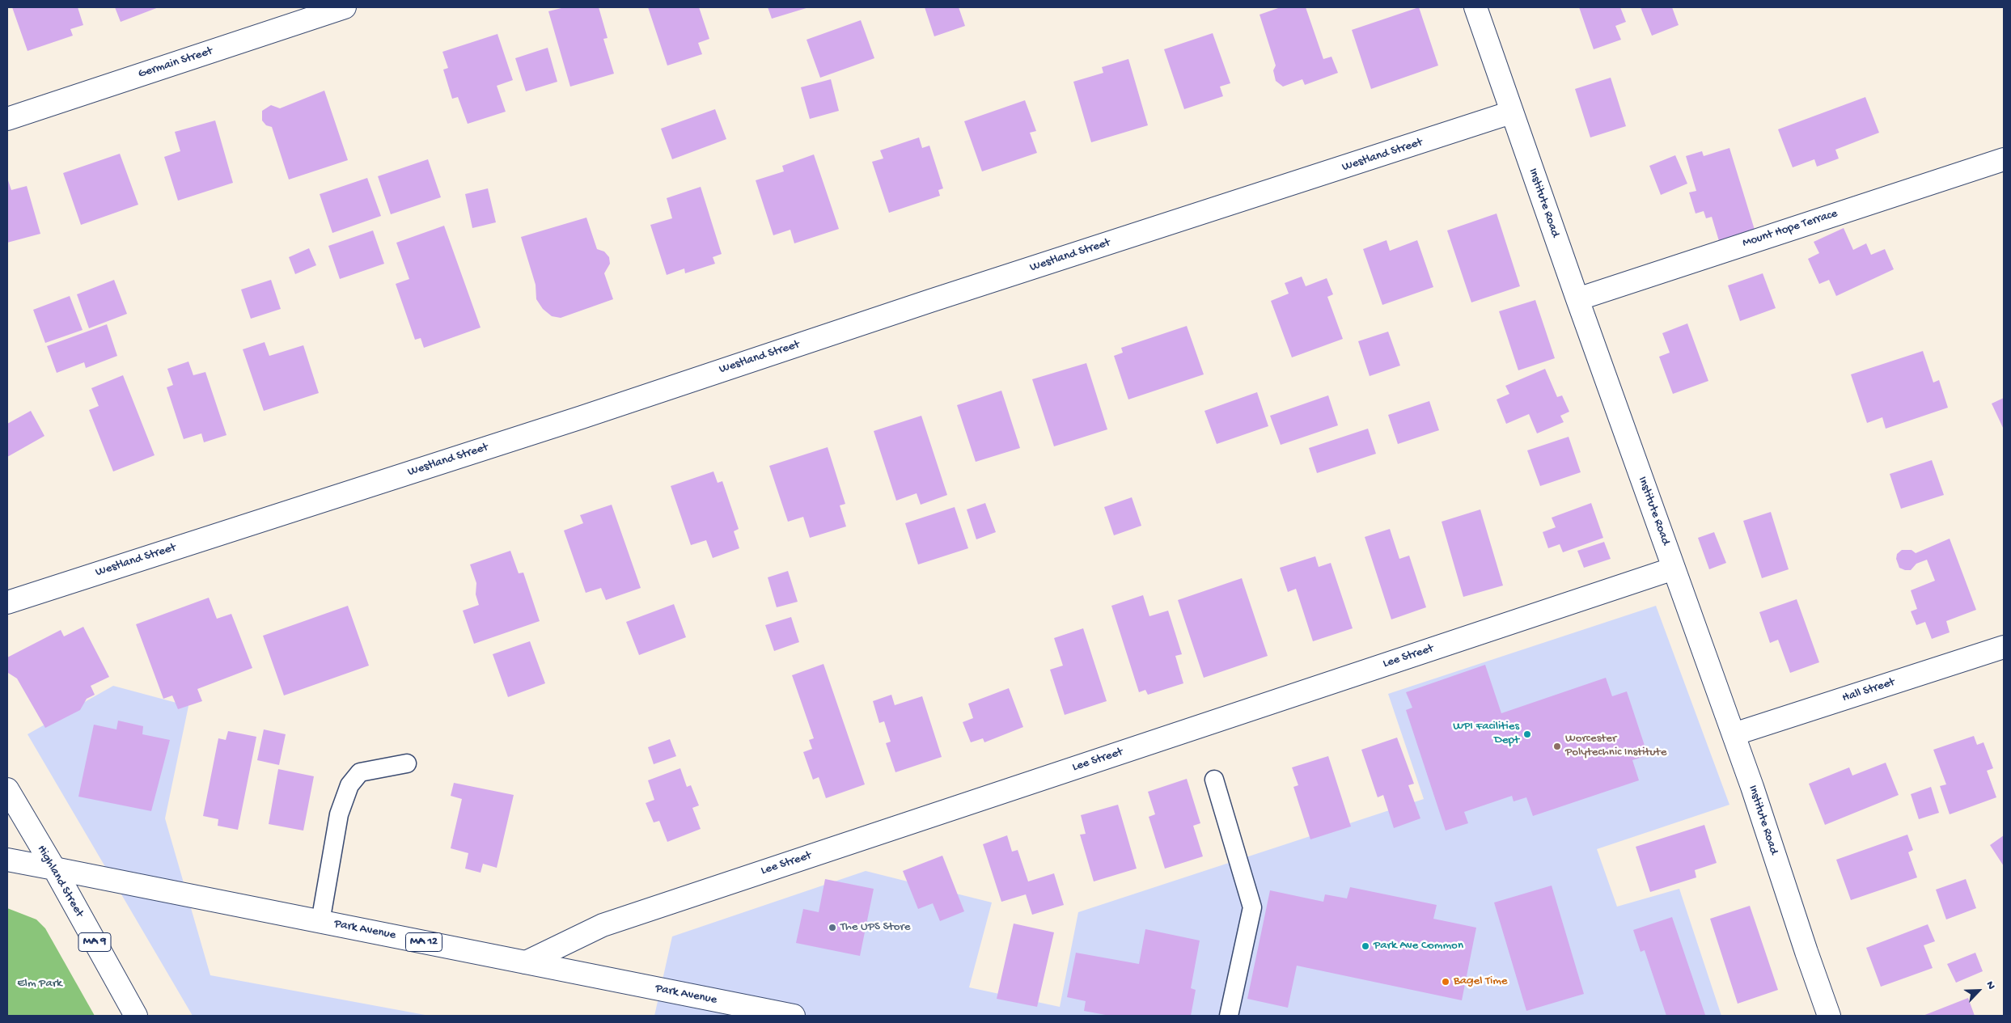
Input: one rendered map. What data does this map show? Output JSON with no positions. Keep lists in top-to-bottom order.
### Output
{
  "streets": {
    "main road": [
      "Germain Street",
      "Westland Street",
      "Institute Road",
      "Mount Hope Terrace",
      "Lee Street",
      "Hall Street",
      "Highland Street",
      "Park Avenue",
      "MA 9",
      "MA 12"
    ]
  },
  "crossings": [
    ["Westland Street", "Institute Road"],
    ["Institute Road", "Mount Hope Terrace"],
    ["Institute Road", "Lee Street"],
    ["Institute Road", "Hall Street"],
    ["Lee Street", "Park Avenue"],
    ["Highland Street", "Park Avenue"]
  ],
  "parks": ["Elm Park"],
  "places": [
    "WPI Facilities Dept",
    "Worcester Polytechnic Institute",
    "The UPS Store",
    "Park Ave Common",
    "Bagel Time"
  ],
  "north": "top right"
}
